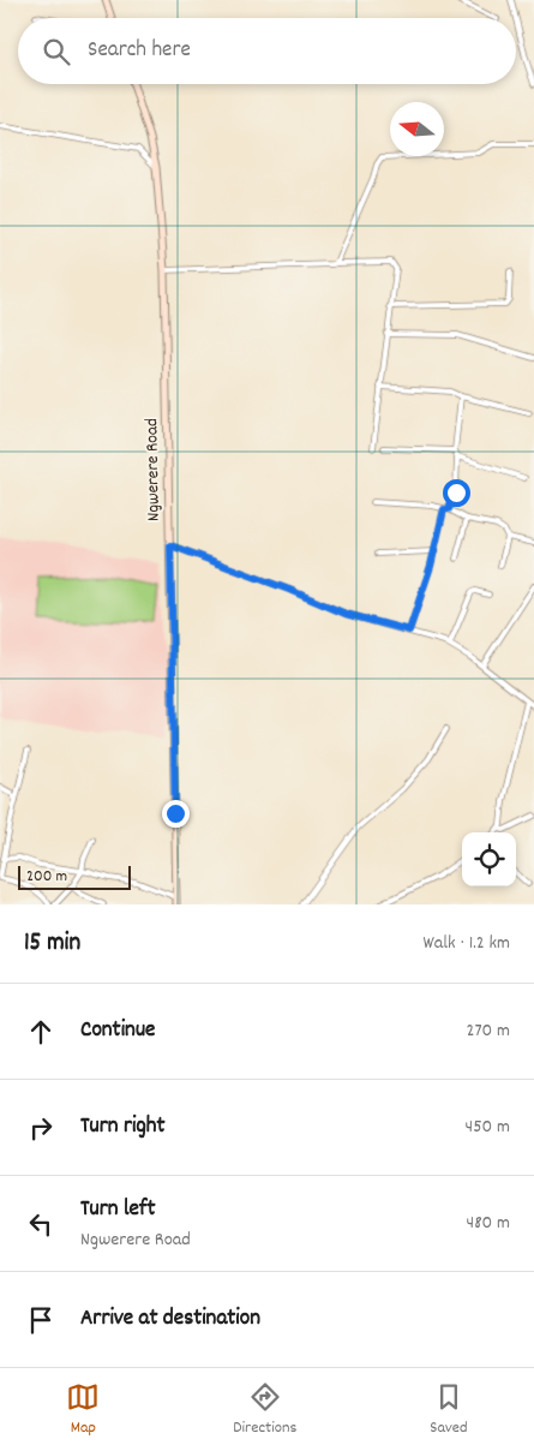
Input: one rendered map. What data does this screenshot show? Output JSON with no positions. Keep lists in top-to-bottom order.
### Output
{
  "streets": {
    "main road": ["Ngwerere Road"]
  },
  "scale_bar": "200 m",
  "north": "left",
  "page": {
    "search": "Search here",
    "scale": "200 m",
    "heading": ["15 min", "Walk · 1.2 km"],
    "list": [
      ["Continue", "270 m"],
      ["Turn right", "450 m"],
      ["Turn left", "Ngwerere Road", "480 m"],
      "Arrive at destination"
    ],
    "nav": ["Map", "Directions", "Saved"]
  }
}
